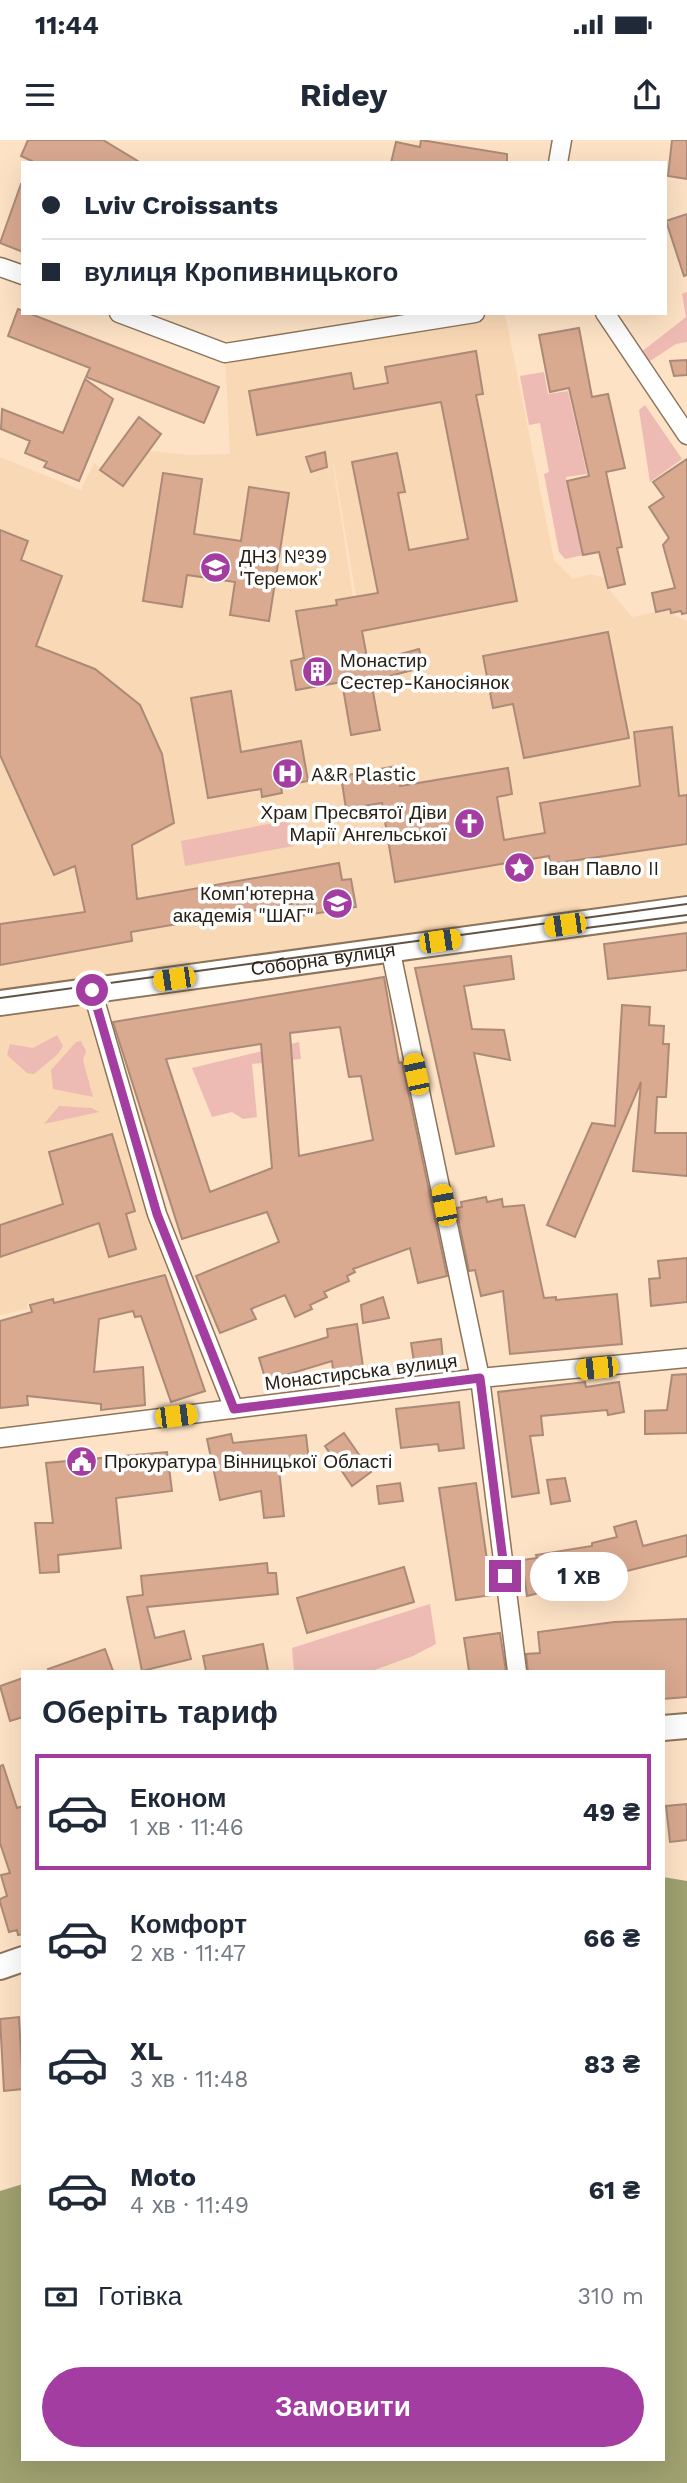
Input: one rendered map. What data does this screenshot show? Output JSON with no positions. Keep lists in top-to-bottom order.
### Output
{
  "streets": {
    "street": ["Соборна вулиця", "Монастирська вулиця"]
  },
  "places": {
    "school or university": ["ДНЗ №39 'Теремок'", "Комп'ютерна академія \"ШАГ\""],
    "building": ["Монастир Сестер-Каносіянок"],
    "hospital": ["A&R Plastic"],
    "church": ["Храм Пресвятої Діви Марії Ангельської"],
    "place": ["Іван Павло II"],
    "public building": ["Прокуратура Вінницької Області"]
  },
  "page": {
    "status": "11:44",
    "header": "Ridey",
    "banner": ["Lviv Croissants", "вулиця Кропивницького"],
    "bubble": "1 хв",
    "heading": "Оберіть тариф",
    "list": [
      {
        "name": "Економ",
        "note": "1 хв · 11:46",
        "value": "49 ₴"
      },
      {
        "name": "Комфорт",
        "note": "2 хв · 11:47",
        "value": "66 ₴"
      },
      {
        "name": "XL",
        "note": "3 хв · 11:48",
        "value": "83 ₴"
      },
      {
        "name": "Moto",
        "note": "4 хв · 11:49",
        "value": "61 ₴"
      }
    ],
    "pay": ["Готівка", "310 m"],
    "buttons": "Замовити"
  }
}
